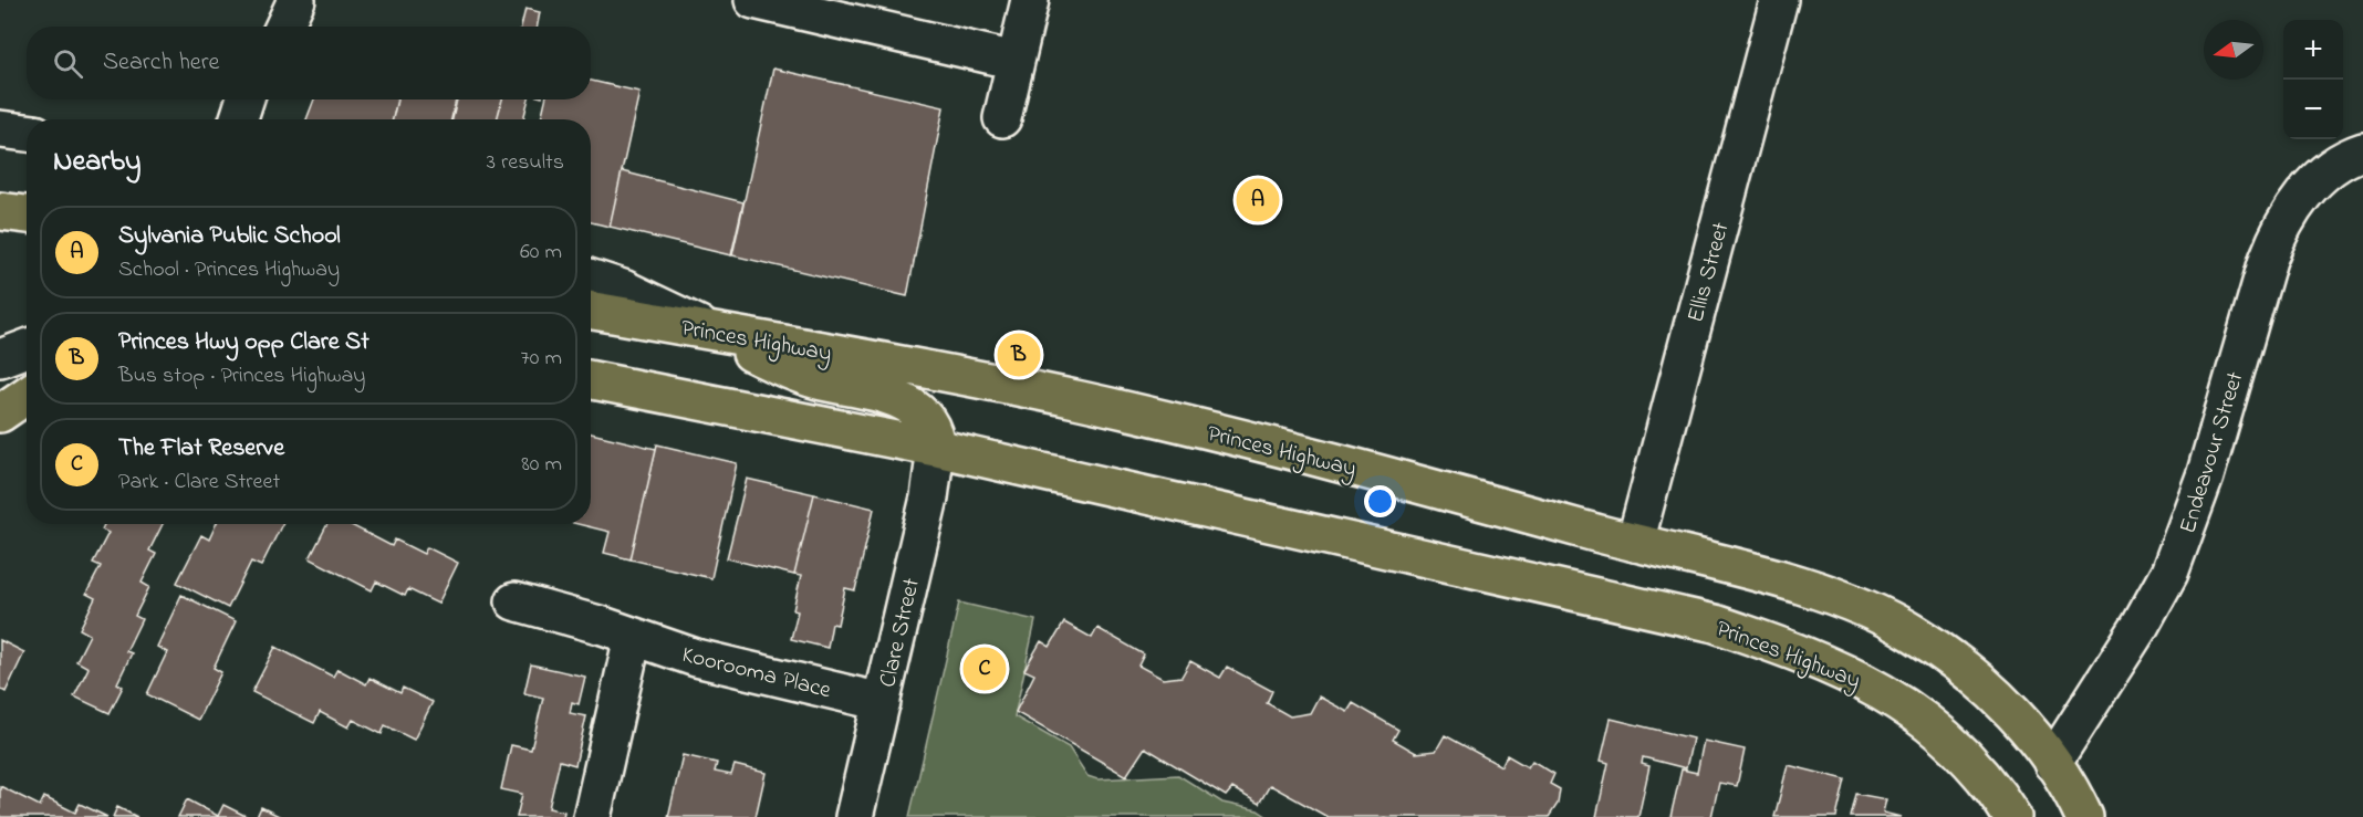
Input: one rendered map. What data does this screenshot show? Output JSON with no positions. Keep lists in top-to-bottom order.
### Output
{
  "streets": {
    "highway": ["Princes Highway"],
    "street": [
      "Ellis Street",
      "Endeavour Street",
      "Clare Street",
      "Koorooma Place"
    ]
  },
  "crossings": [
    ["Ellis Street", "Princes Highway"],
    ["Princes Highway", "Endeavour Street"],
    ["Princes Highway", "Clare Street"],
    ["Clare Street", "Koorooma Place"]
  ],
  "north": "left",
  "page": {
    "map_buttons": ["+", "−"],
    "search": "Search here",
    "heading": ["Nearby", "3 results"],
    "pins": ["A", "B", "C"],
    "list": [
      {
        "mark": "A",
        "name": "Sylvania Public School",
        "note": "School · Princes Highway",
        "value": "60 m"
      },
      {
        "mark": "B",
        "name": "Princes Hwy opp Clare St",
        "note": "Bus stop · Princes Highway",
        "value": "70 m"
      },
      {
        "mark": "C",
        "name": "The Flat Reserve",
        "note": "Park · Clare Street",
        "value": "80 m"
      }
    ]
  }
}
